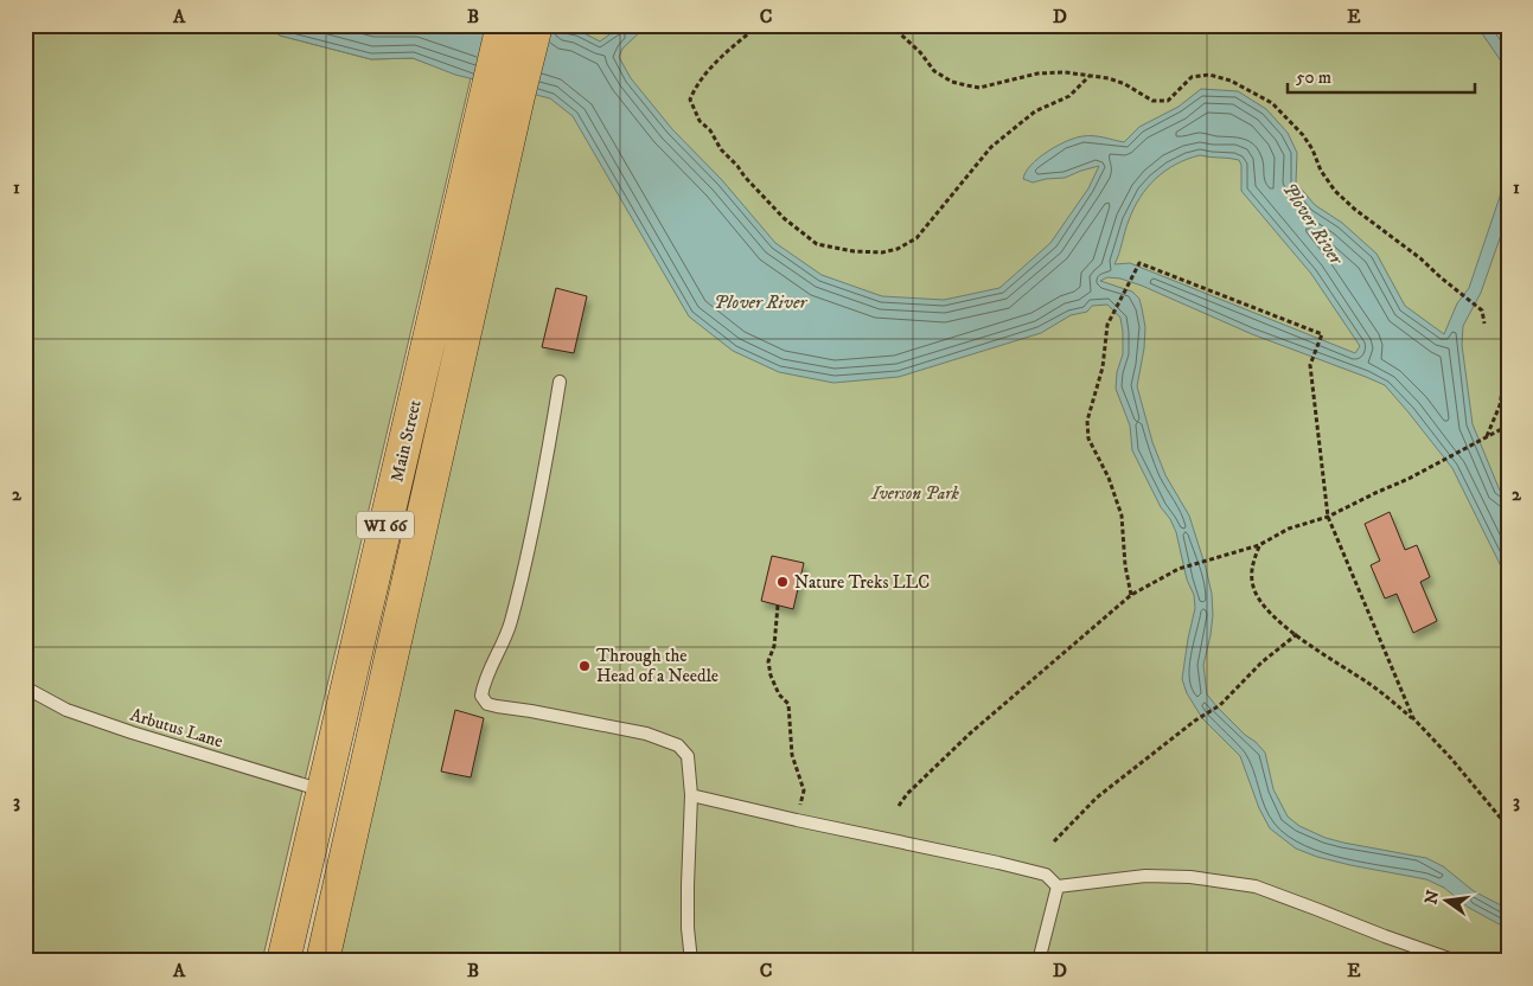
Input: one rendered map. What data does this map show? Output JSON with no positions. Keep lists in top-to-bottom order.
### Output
{
  "streets": {
    "main road": ["Main Street", "WI 66"],
    "lane": ["Arbutus Lane"]
  },
  "crossings": [
    ["Main Street", "Arbutus Lane"]
  ],
  "water": ["Plover River"],
  "parks": ["Iverson Park"],
  "places": ["Nature Treks LLC", "Through the Head of a Needle"],
  "scale_bar": "50 m",
  "north": "left",
  "grid": {
    "columns": [
      "A",
      "B",
      "C",
      "D",
      "E"
    ],
    "rows": ["1", "2", "3"]
  }
}
